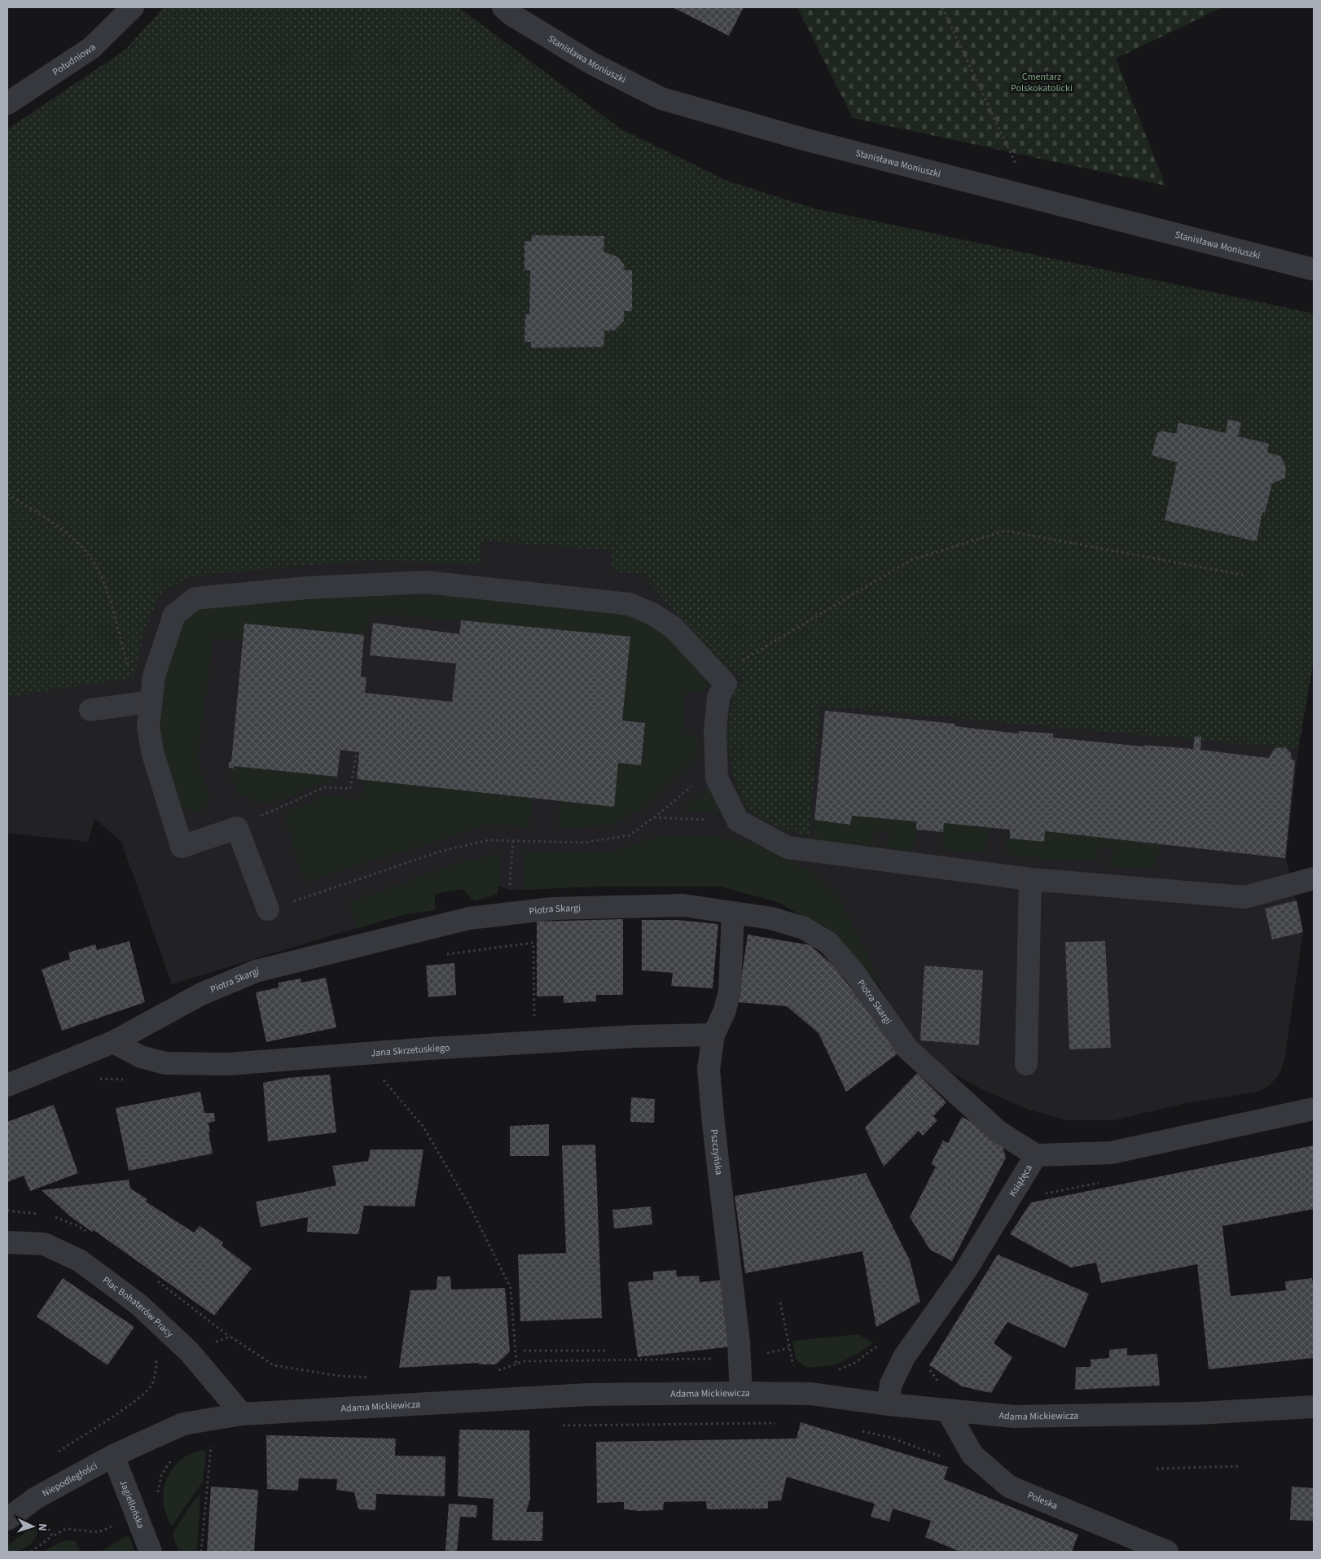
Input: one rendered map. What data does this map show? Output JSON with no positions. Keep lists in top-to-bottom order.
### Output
{
  "streets": {
    "street": [
      "Stanisława Moniuszki",
      "Południowa",
      "Piotra Skargi",
      "Jana Skrzetuskiego",
      "Pszczyńska",
      "Książęca",
      "Plac Bohaterów Pracy",
      "Adama Mickiewicza",
      "Niepodległości",
      "Poleska",
      "Jagiellońska"
    ]
  },
  "crossings": [
    ["Piotra Skargi", "Jana Skrzetuskiego"],
    ["Piotra Skargi", "Pszczyńska"],
    ["Piotra Skargi", "Książęca"],
    ["Jana Skrzetuskiego", "Pszczyńska"],
    ["Pszczyńska", "Adama Mickiewicza"],
    ["Książęca", "Adama Mickiewicza"],
    ["Plac Bohaterów Pracy", "Adama Mickiewicza"],
    ["Adama Mickiewicza", "Niepodległości"],
    ["Adama Mickiewicza", "Poleska"],
    ["Adama Mickiewicza", "Jagiellońska"],
    ["Niepodległości", "Jagiellońska"]
  ],
  "parks": ["Cmentarz Polskokatolicki"],
  "north": "right"
}
